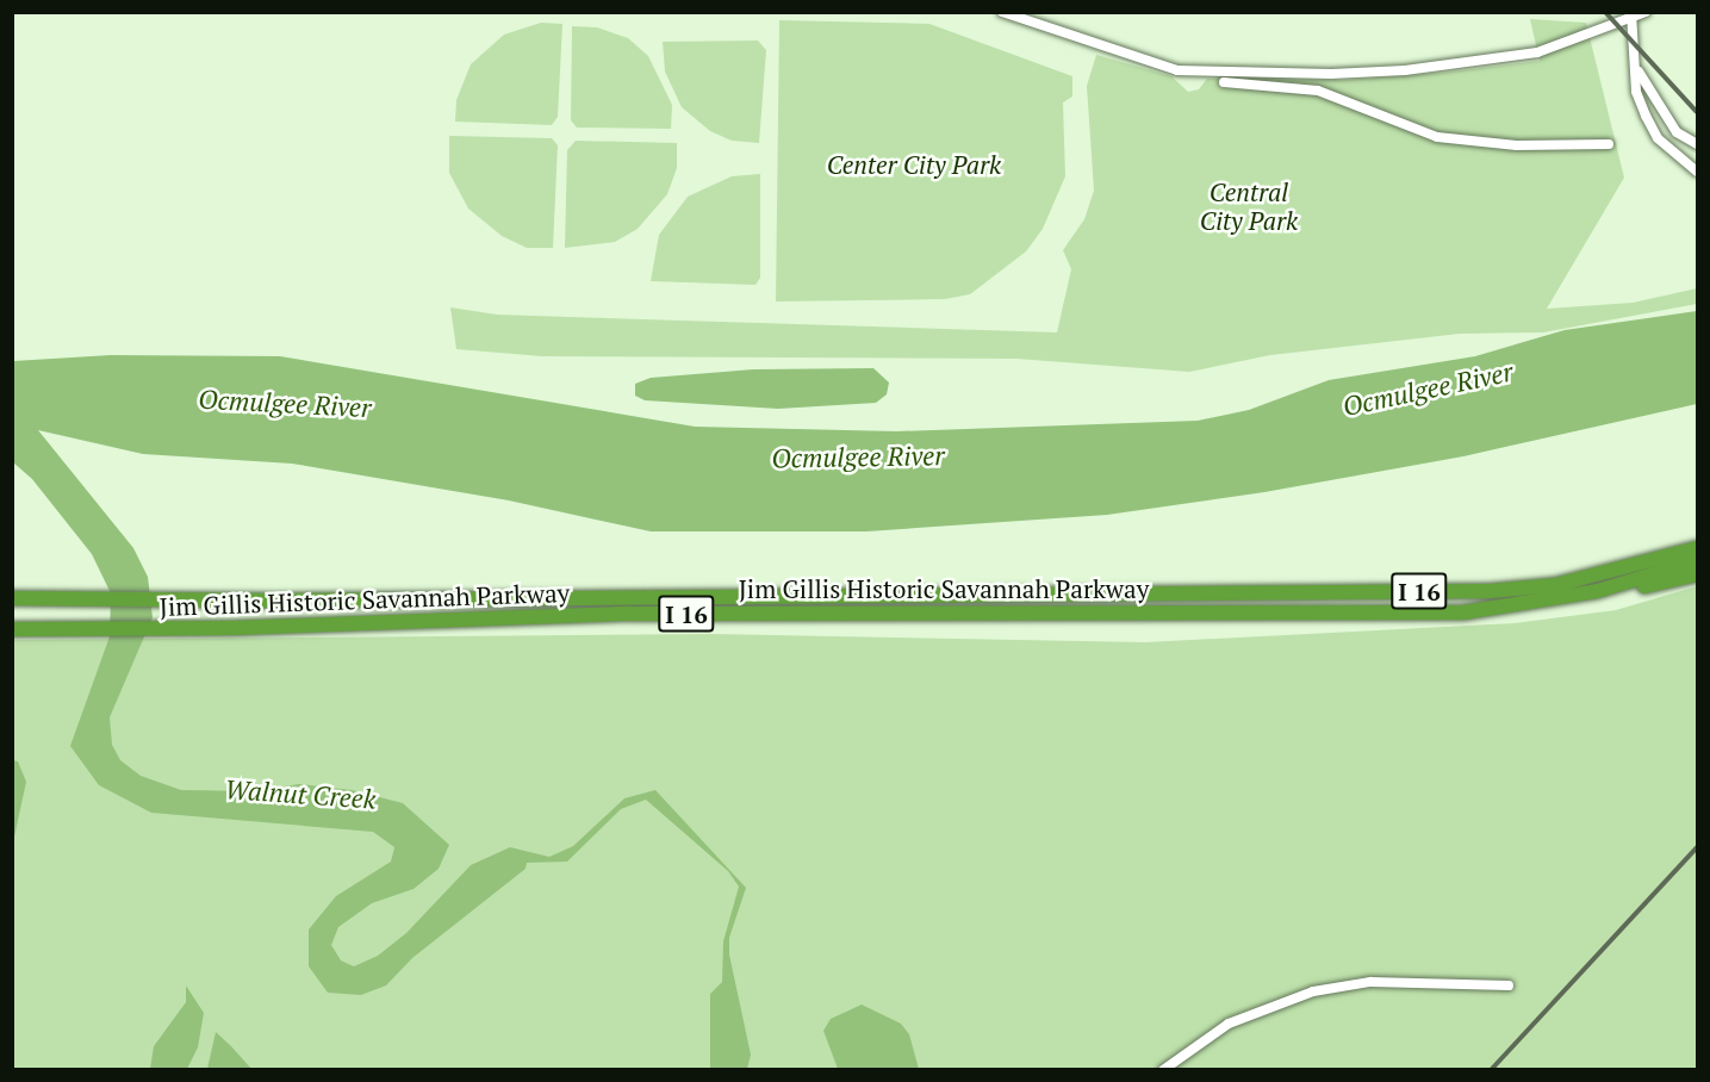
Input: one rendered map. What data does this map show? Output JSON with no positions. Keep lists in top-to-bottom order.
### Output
{
  "streets": {
    "highway": ["Jim Gillis Historic Savannah Parkway", "I 16"]
  },
  "water": ["Ocmulgee River", "Walnut Creek"],
  "parks": ["Center City Park", "Central City Park"]
}
